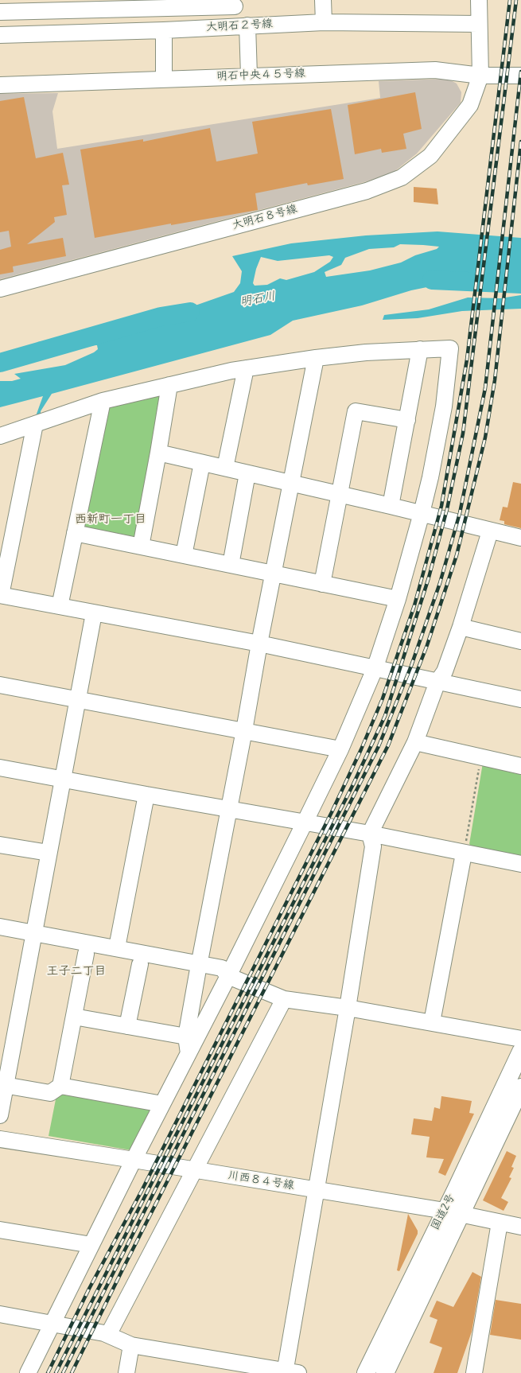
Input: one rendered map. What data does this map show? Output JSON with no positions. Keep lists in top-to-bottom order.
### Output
{
  "streets": {
    "highway": ["国道2号"],
    "street": [
      "大明石２号線",
      "明石中央４５号線",
      "大明石８号線",
      "川西８４号線"
    ]
  },
  "crossings": [
    ["明石中央４５号線", "大明石８号線"],
    ["川西８４号線", "国道2号"]
  ],
  "districts": ["西新町一丁目", "王子二丁目"],
  "water": ["明石川"]
}
